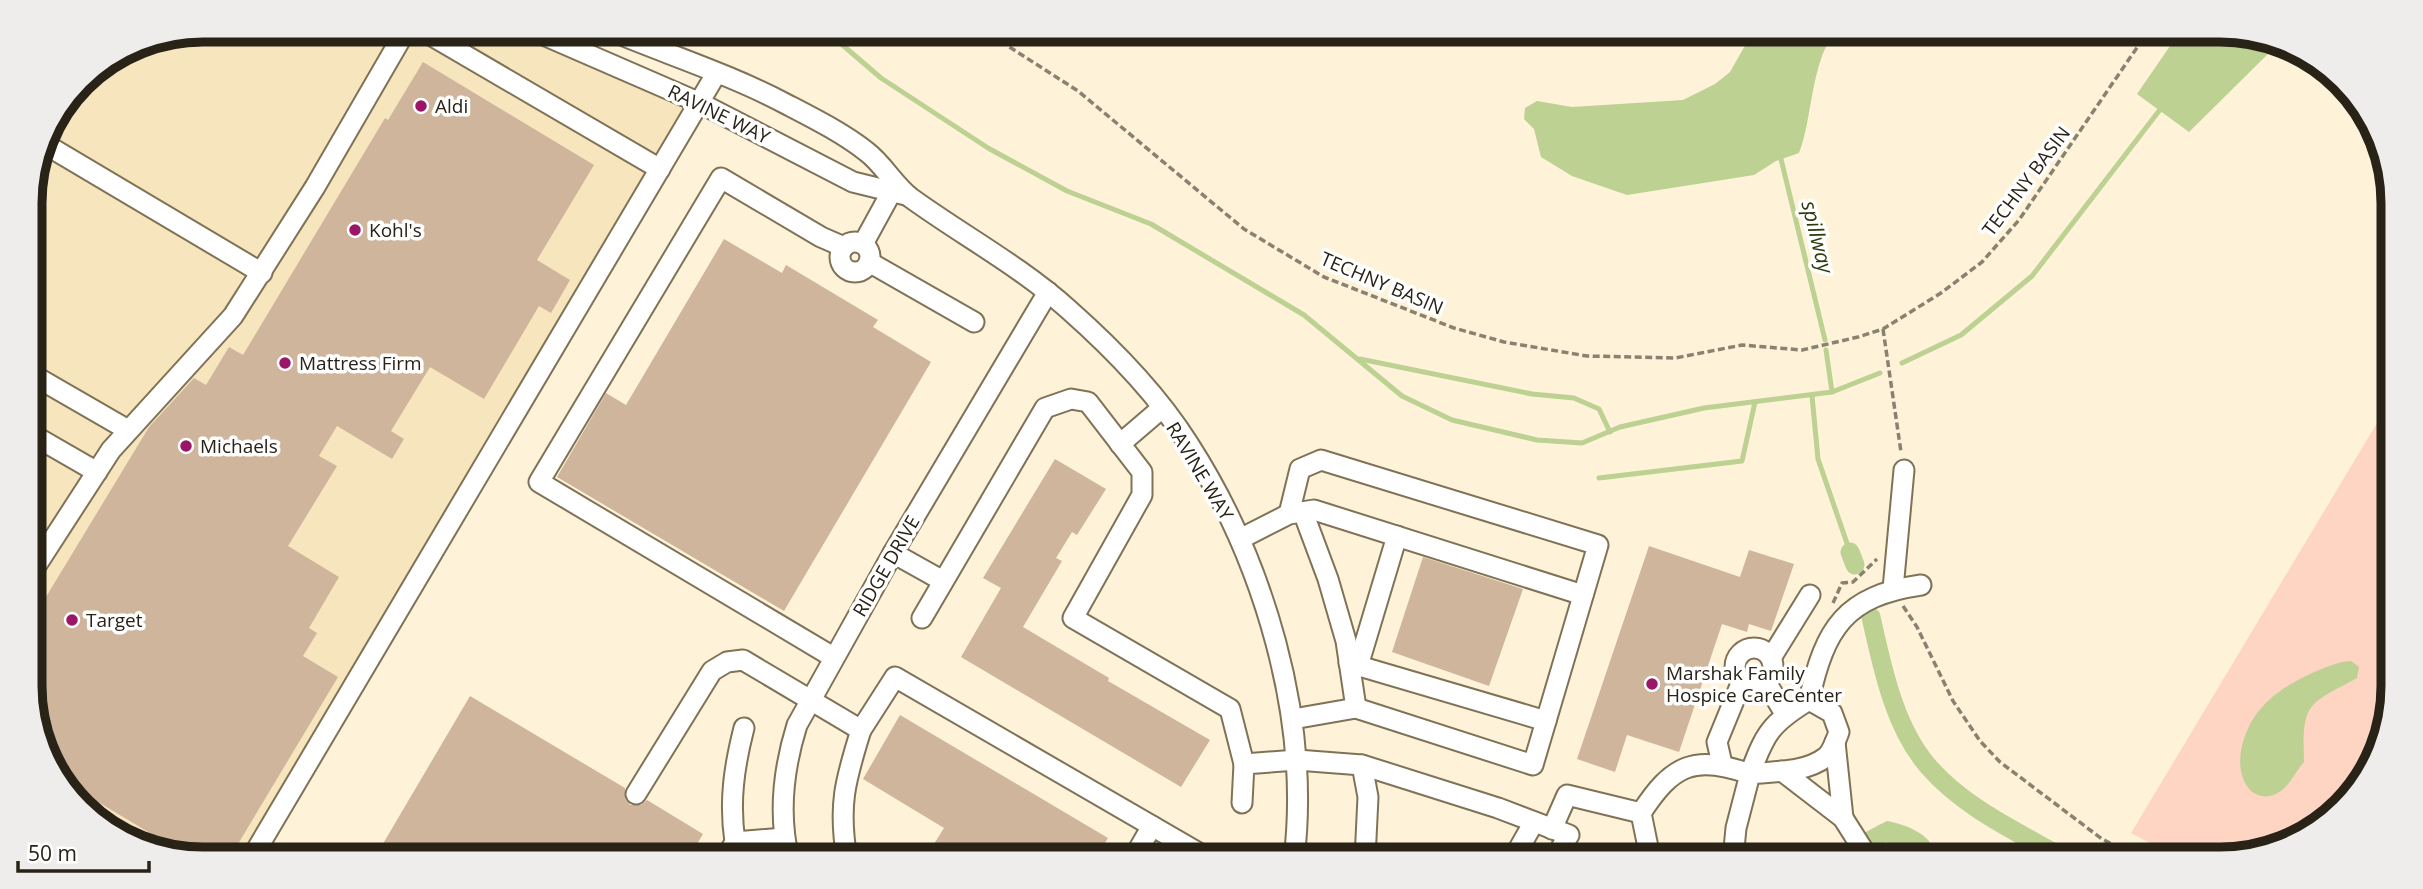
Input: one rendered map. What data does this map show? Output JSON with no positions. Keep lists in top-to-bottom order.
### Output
{
  "streets": {
    "street": ["RAVINE WAY", "RIDGE DRIVE"],
    "path": ["TECHNY BASIN"]
  },
  "crossings": [
    ["RAVINE WAY", "RIDGE DRIVE"]
  ],
  "water": ["spillway"],
  "places": [
    "Aldi",
    "Kohl's",
    "Mattress Firm",
    "Michaels",
    "Target",
    "Marshak Family Hospice CareCenter"
  ],
  "scale_bar": "50 m"
}
